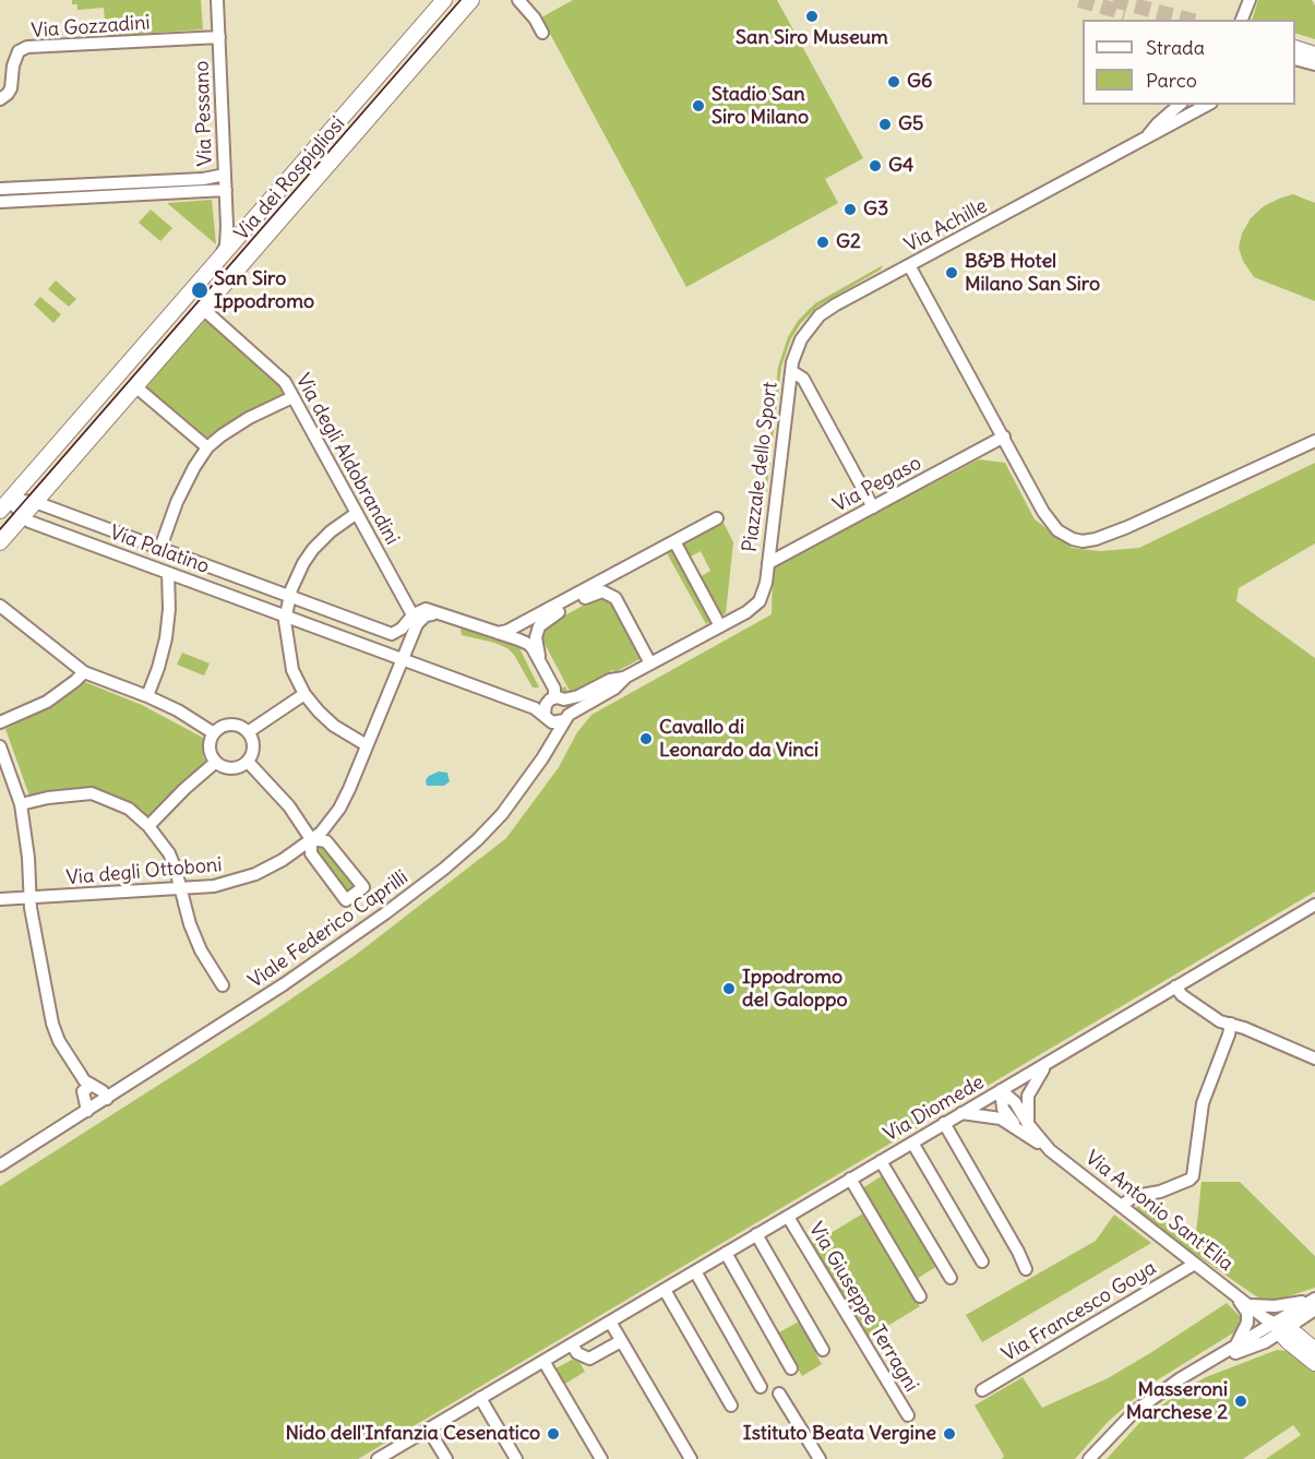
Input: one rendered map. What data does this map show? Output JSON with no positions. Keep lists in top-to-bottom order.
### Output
{
  "streets": {
    "main road": ["Via dei Rospigliosi", "Via Antonio Sant'Elia"],
    "street": [
      "Via Gozzadini",
      "Via Pessano",
      "Via Achille",
      "Via degli Aldobrandini",
      "Piazzale dello Sport",
      "Via Pegaso",
      "Via Palatino",
      "Via degli Ottoboni",
      "Viale Federico Caprilli",
      "Via Diomede",
      "Via Giuseppe Terragni",
      "Via Francesco Goya"
    ]
  },
  "crossings": [
    ["Via Gozzadini", "Via Pessano"],
    ["Via Pessano", "Via dei Rospigliosi"],
    ["Via dei Rospigliosi", "Via degli Aldobrandini"],
    ["Via dei Rospigliosi", "Via Palatino"],
    ["Via Achille", "Piazzale dello Sport"],
    ["Via degli Aldobrandini", "Via Palatino"],
    ["Piazzale dello Sport", "Via Pegaso"],
    ["Piazzale dello Sport", "Viale Federico Caprilli"],
    ["Via Palatino", "Via degli Ottoboni"],
    ["Via Diomede", "Via Giuseppe Terragni"],
    ["Via Antonio Sant'Elia", "Via Francesco Goya"]
  ],
  "places": [
    "San Siro Museum",
    "G6",
    "Stadio San Siro Milano",
    "G5",
    "G4",
    "G3",
    "G2",
    "B&B Hotel Milano San Siro",
    "San Siro Ippodromo",
    "Cavallo di Leonardo da Vinci",
    "Ippodromo del Galoppo",
    "Masseroni Marchese 2",
    "Nido dell'Infanzia Cesenatico",
    "Istituto Beata Vergine"
  ],
  "legend": ["Strada", "Parco"]
}
